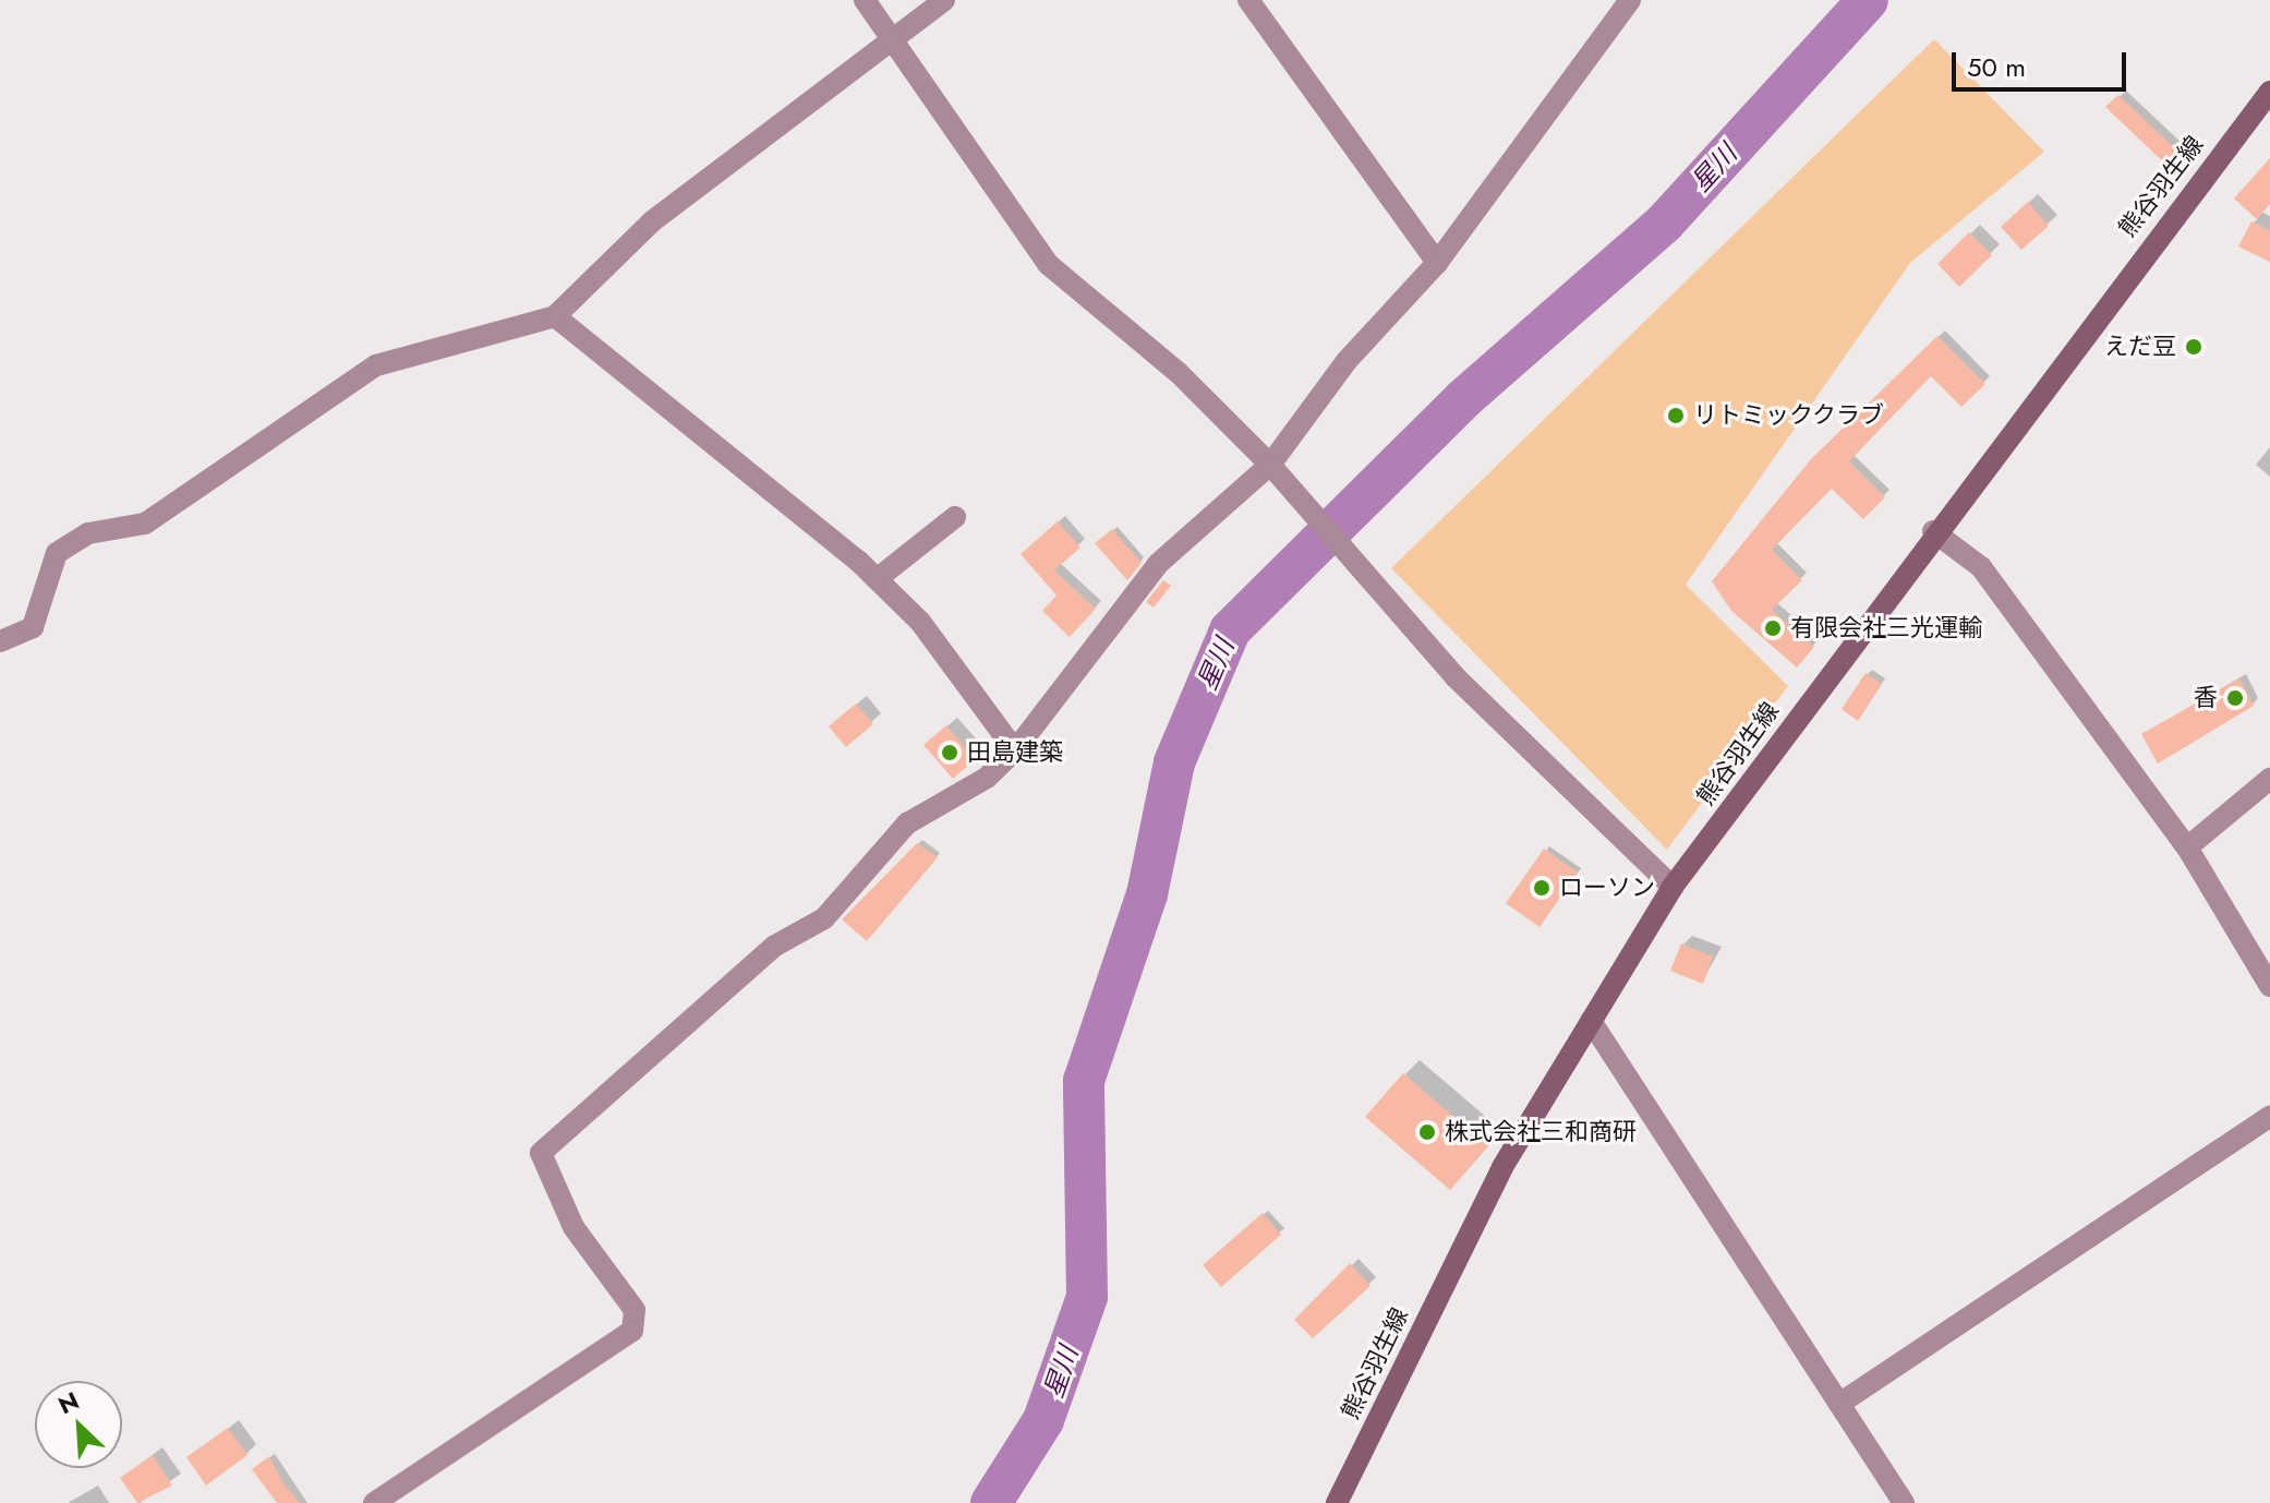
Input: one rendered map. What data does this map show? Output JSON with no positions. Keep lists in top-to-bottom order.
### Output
{
  "streets": {
    "main road": ["熊谷羽生線"]
  },
  "water": ["星川"],
  "places": [
    "えだ豆",
    "リトミッククラブ",
    "有限会社三光運輸",
    "香",
    "田島建築",
    "ローソン",
    "株式会社三和商研"
  ],
  "scale_bar": "50 m",
  "north": "top left"
}
